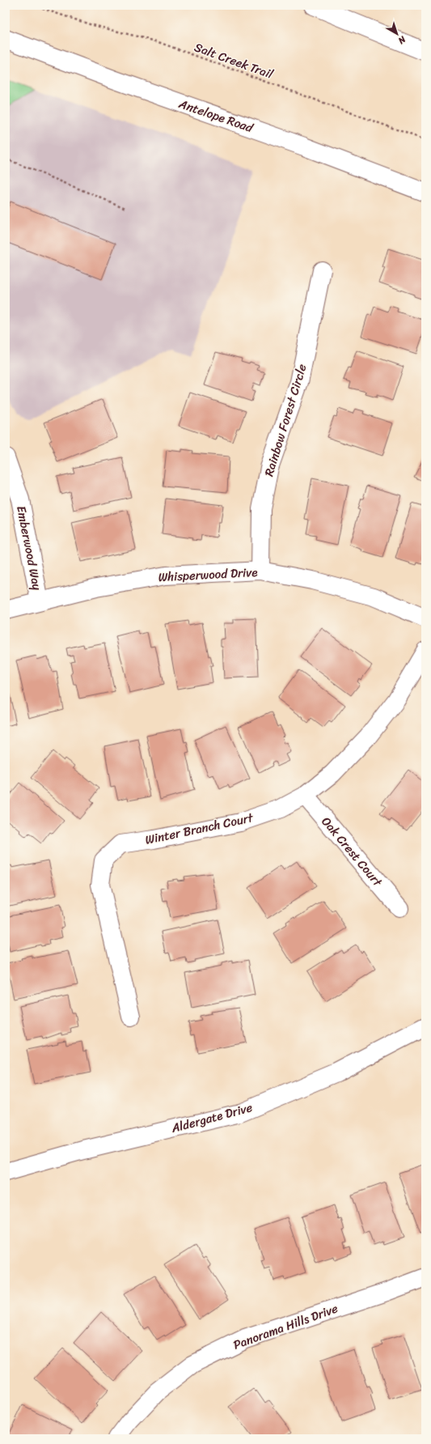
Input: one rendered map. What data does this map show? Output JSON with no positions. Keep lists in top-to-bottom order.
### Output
{
  "streets": {
    "main road": [
      "Antelope Road",
      "Rainbow Forest Circle",
      "Emberwood Way",
      "Whisperwood Drive",
      "Winter Branch Court",
      "Oak Crest Court",
      "Aldergate Drive",
      "Panorama Hills Drive"
    ],
    "path": ["Salt Creek Trail"]
  },
  "crossings": [
    ["Rainbow Forest Circle", "Whisperwood Drive"],
    ["Emberwood Way", "Whisperwood Drive"],
    ["Winter Branch Court", "Oak Crest Court"]
  ],
  "north": "bottom right"
}
